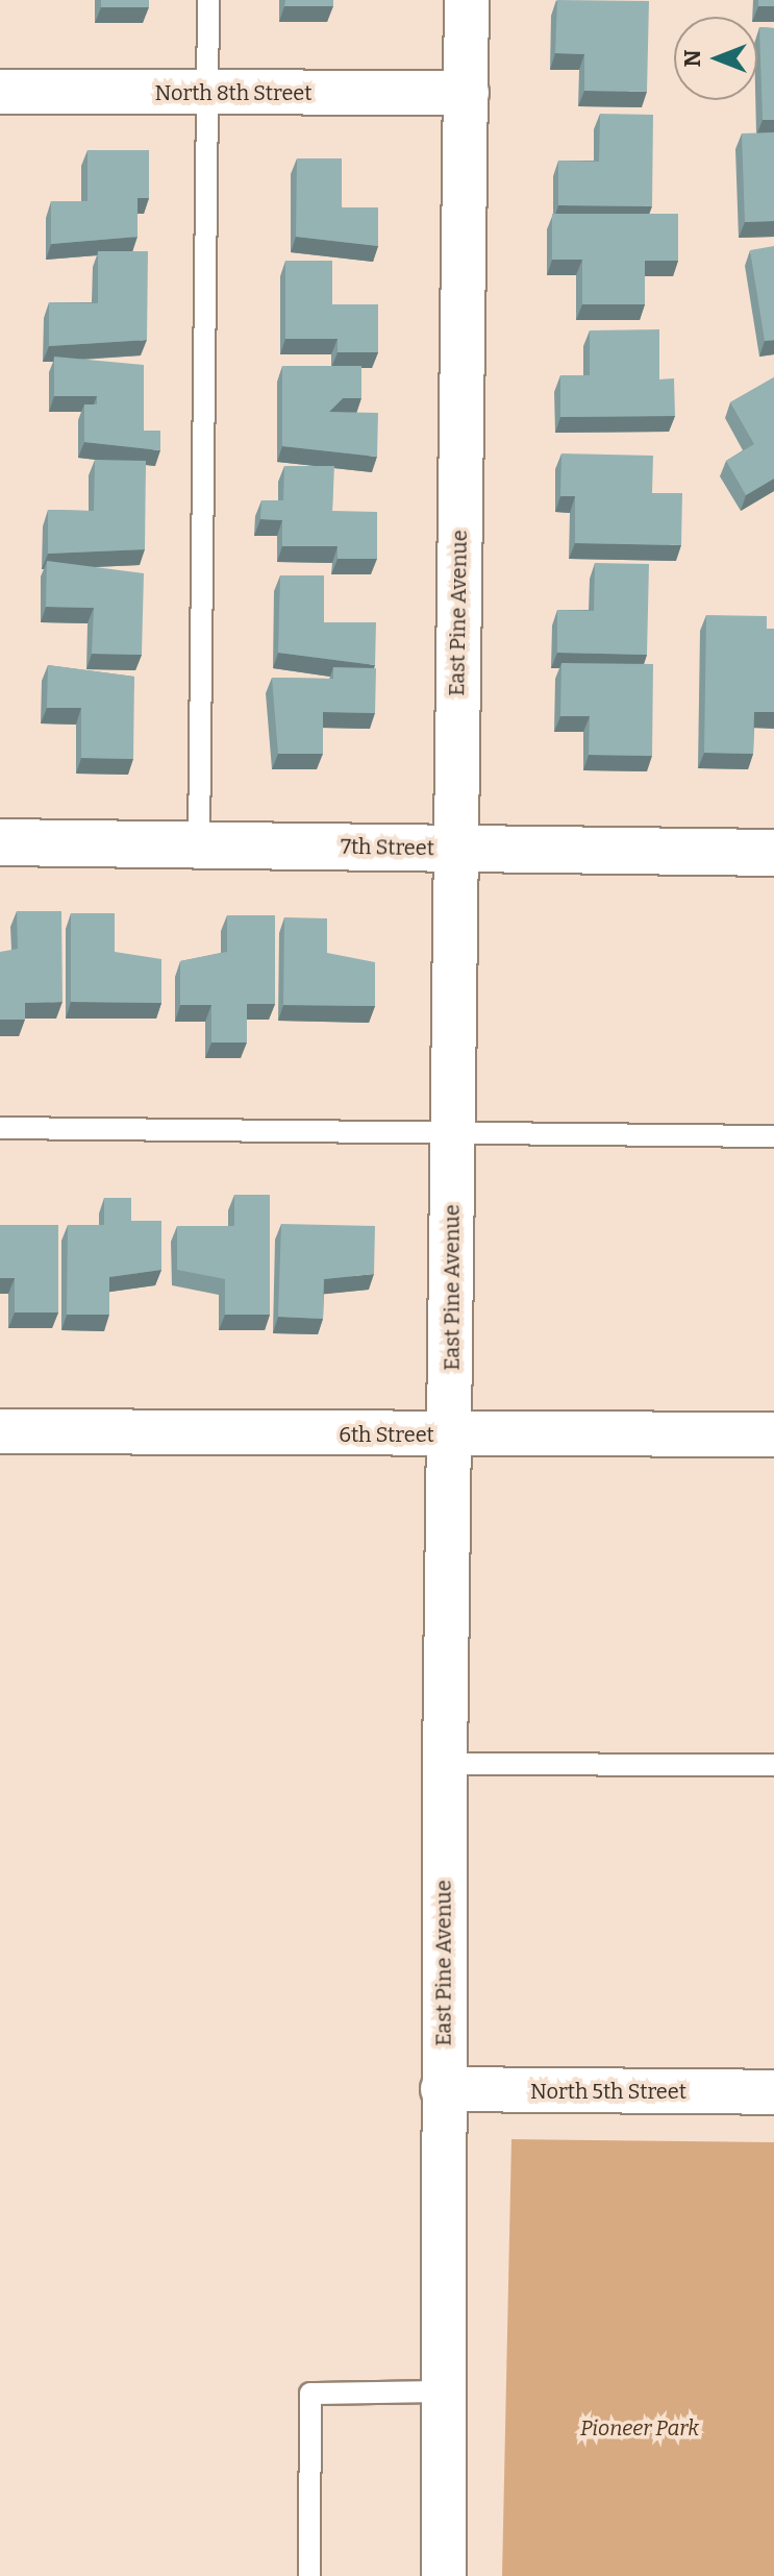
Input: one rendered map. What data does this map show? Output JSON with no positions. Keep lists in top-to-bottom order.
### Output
{
  "streets": {
    "street": [
      "North 8th Street",
      "East Pine Avenue",
      "7th Street",
      "6th Street",
      "North 5th Street"
    ]
  },
  "crossings": [
    ["North 8th Street", "East Pine Avenue"],
    ["East Pine Avenue", "7th Street"],
    ["East Pine Avenue", "6th Street"],
    ["East Pine Avenue", "North 5th Street"]
  ],
  "parks": ["Pioneer Park"],
  "north": "left"
}
